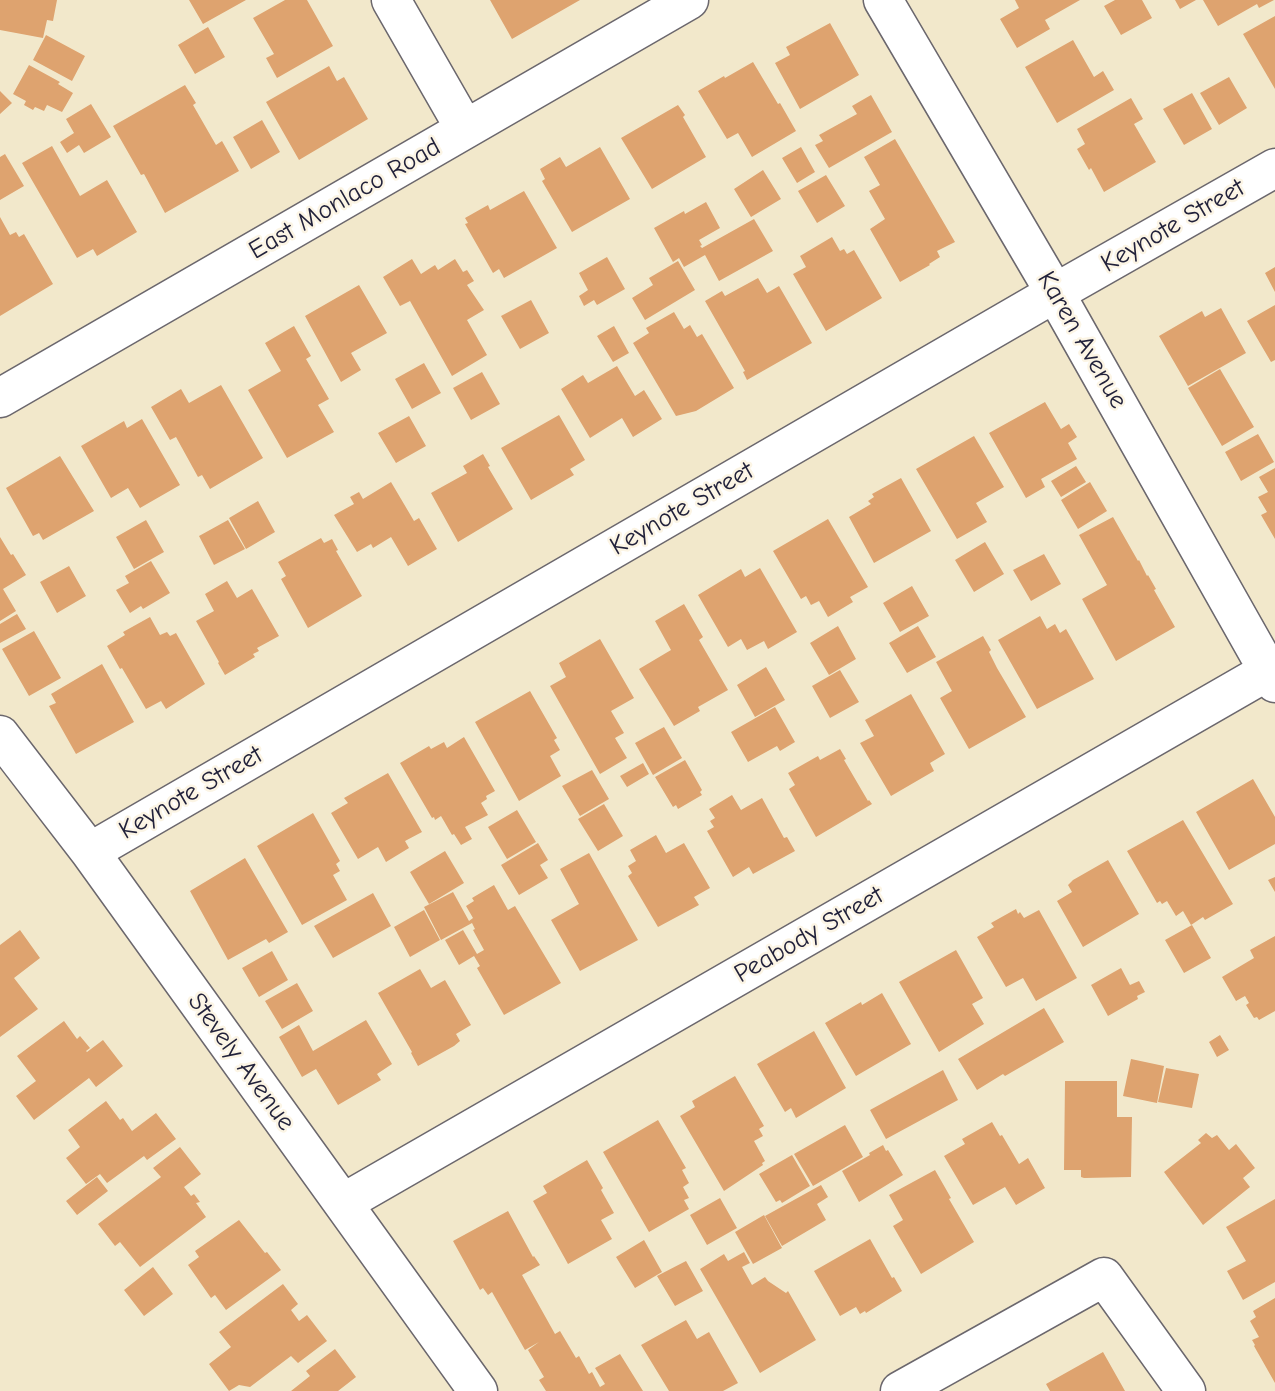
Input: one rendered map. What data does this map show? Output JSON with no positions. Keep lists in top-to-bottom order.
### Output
{
  "streets": {
    "street": [
      "East Monlaco Road",
      "Keynote Street",
      "Karen Avenue",
      "Peabody Street",
      "Stevely Avenue"
    ]
  },
  "crossings": [
    ["Keynote Street", "Karen Avenue"],
    ["Keynote Street", "Stevely Avenue"],
    ["Karen Avenue", "Peabody Street"],
    ["Peabody Street", "Stevely Avenue"]
  ]
}
